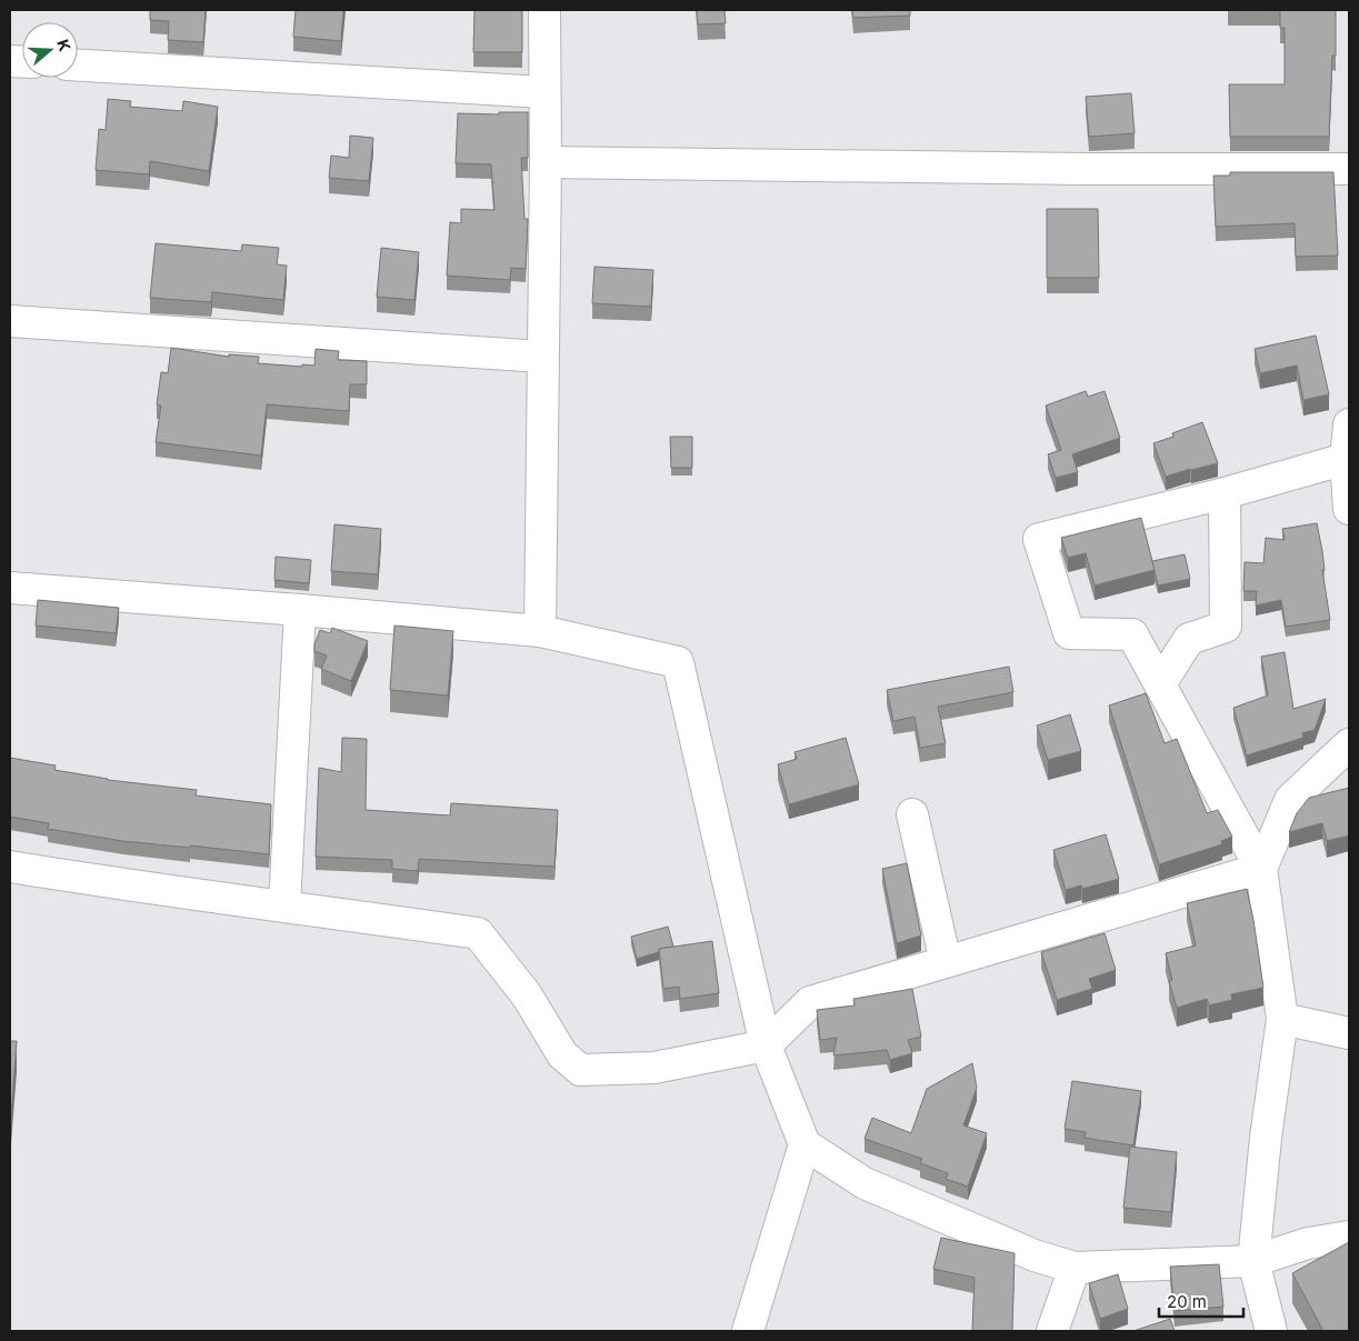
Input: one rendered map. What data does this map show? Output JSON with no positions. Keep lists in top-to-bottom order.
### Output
{
  "scale_bar": "20 m",
  "north": "right"
}
